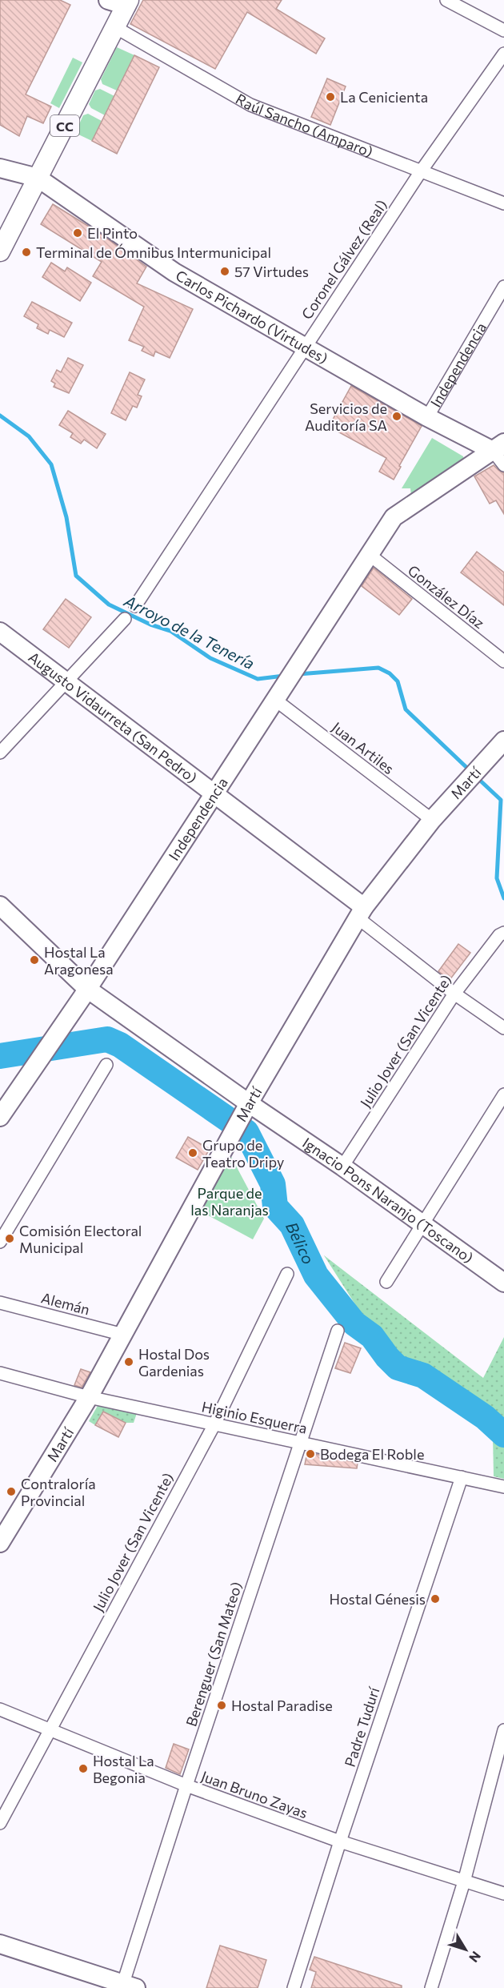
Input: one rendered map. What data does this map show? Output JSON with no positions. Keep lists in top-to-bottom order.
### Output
{
  "streets": {
    "main road": ["CC"],
    "street": [
      "Raúl Sancho (Amparo)",
      "Coronel Gálvez (Real)",
      "Carlos Pichardo (Virtudes)",
      "Independencia",
      "González Díaz",
      "Augusto Vidaurreta (San Pedro)",
      "Juan Artiles",
      "Martí",
      "Julio Jover (San Vicente)",
      "Ignacio Pons Naranjo (Toscano)",
      "Alemán",
      "Higinio Esquerra",
      "Berenguer (San Mateo)",
      "Padre Tudurí",
      "Juan Bruno Zayas"
    ]
  },
  "crossings": [
    ["Raúl Sancho (Amparo)", "CC"],
    ["Raúl Sancho (Amparo)", "Coronel Gálvez (Real)"],
    ["CC", "Carlos Pichardo (Virtudes)"],
    ["Coronel Gálvez (Real)", "Carlos Pichardo (Virtudes)"],
    ["Carlos Pichardo (Virtudes)", "Independencia"],
    ["Independencia", "González Díaz"],
    ["Independencia", "Augusto Vidaurreta (San Pedro)"],
    ["Independencia", "Juan Artiles"],
    ["Independencia", "Ignacio Pons Naranjo (Toscano)"],
    ["Augusto Vidaurreta (San Pedro)", "Martí"],
    ["Augusto Vidaurreta (San Pedro)", "Julio Jover (San Vicente)"],
    ["Juan Artiles", "Martí"],
    ["Martí", "Ignacio Pons Naranjo (Toscano)"],
    ["Martí", "Alemán"],
    ["Martí", "Higinio Esquerra"],
    ["Julio Jover (San Vicente)", "Ignacio Pons Naranjo (Toscano)"],
    ["Julio Jover (San Vicente)", "Higinio Esquerra"],
    ["Julio Jover (San Vicente)", "Juan Bruno Zayas"],
    ["Higinio Esquerra", "Berenguer (San Mateo)"],
    ["Higinio Esquerra", "Padre Tudurí"],
    ["Berenguer (San Mateo)", "Juan Bruno Zayas"],
    ["Padre Tudurí", "Juan Bruno Zayas"]
  ],
  "water": ["Arroyo de la Tenería", "Bélico"],
  "parks": ["Parque de las Naranjas"],
  "places": [
    "La Cenicienta",
    "El Pinto",
    "Terminal de Ómnibus Intermunicipal",
    "57 Virtudes",
    "Servicios de Auditoría SA",
    "Hostal La Aragonesa",
    "Grupo de Teatro Dripy",
    "Comisión Electoral Municipal",
    "Hostal Dos Gardenias",
    "Bodega El Roble",
    "Contraloría Provincial",
    "Hostal Génesis",
    "Hostal Paradise",
    "Hostal La Begonia"
  ],
  "north": "bottom right"
}
